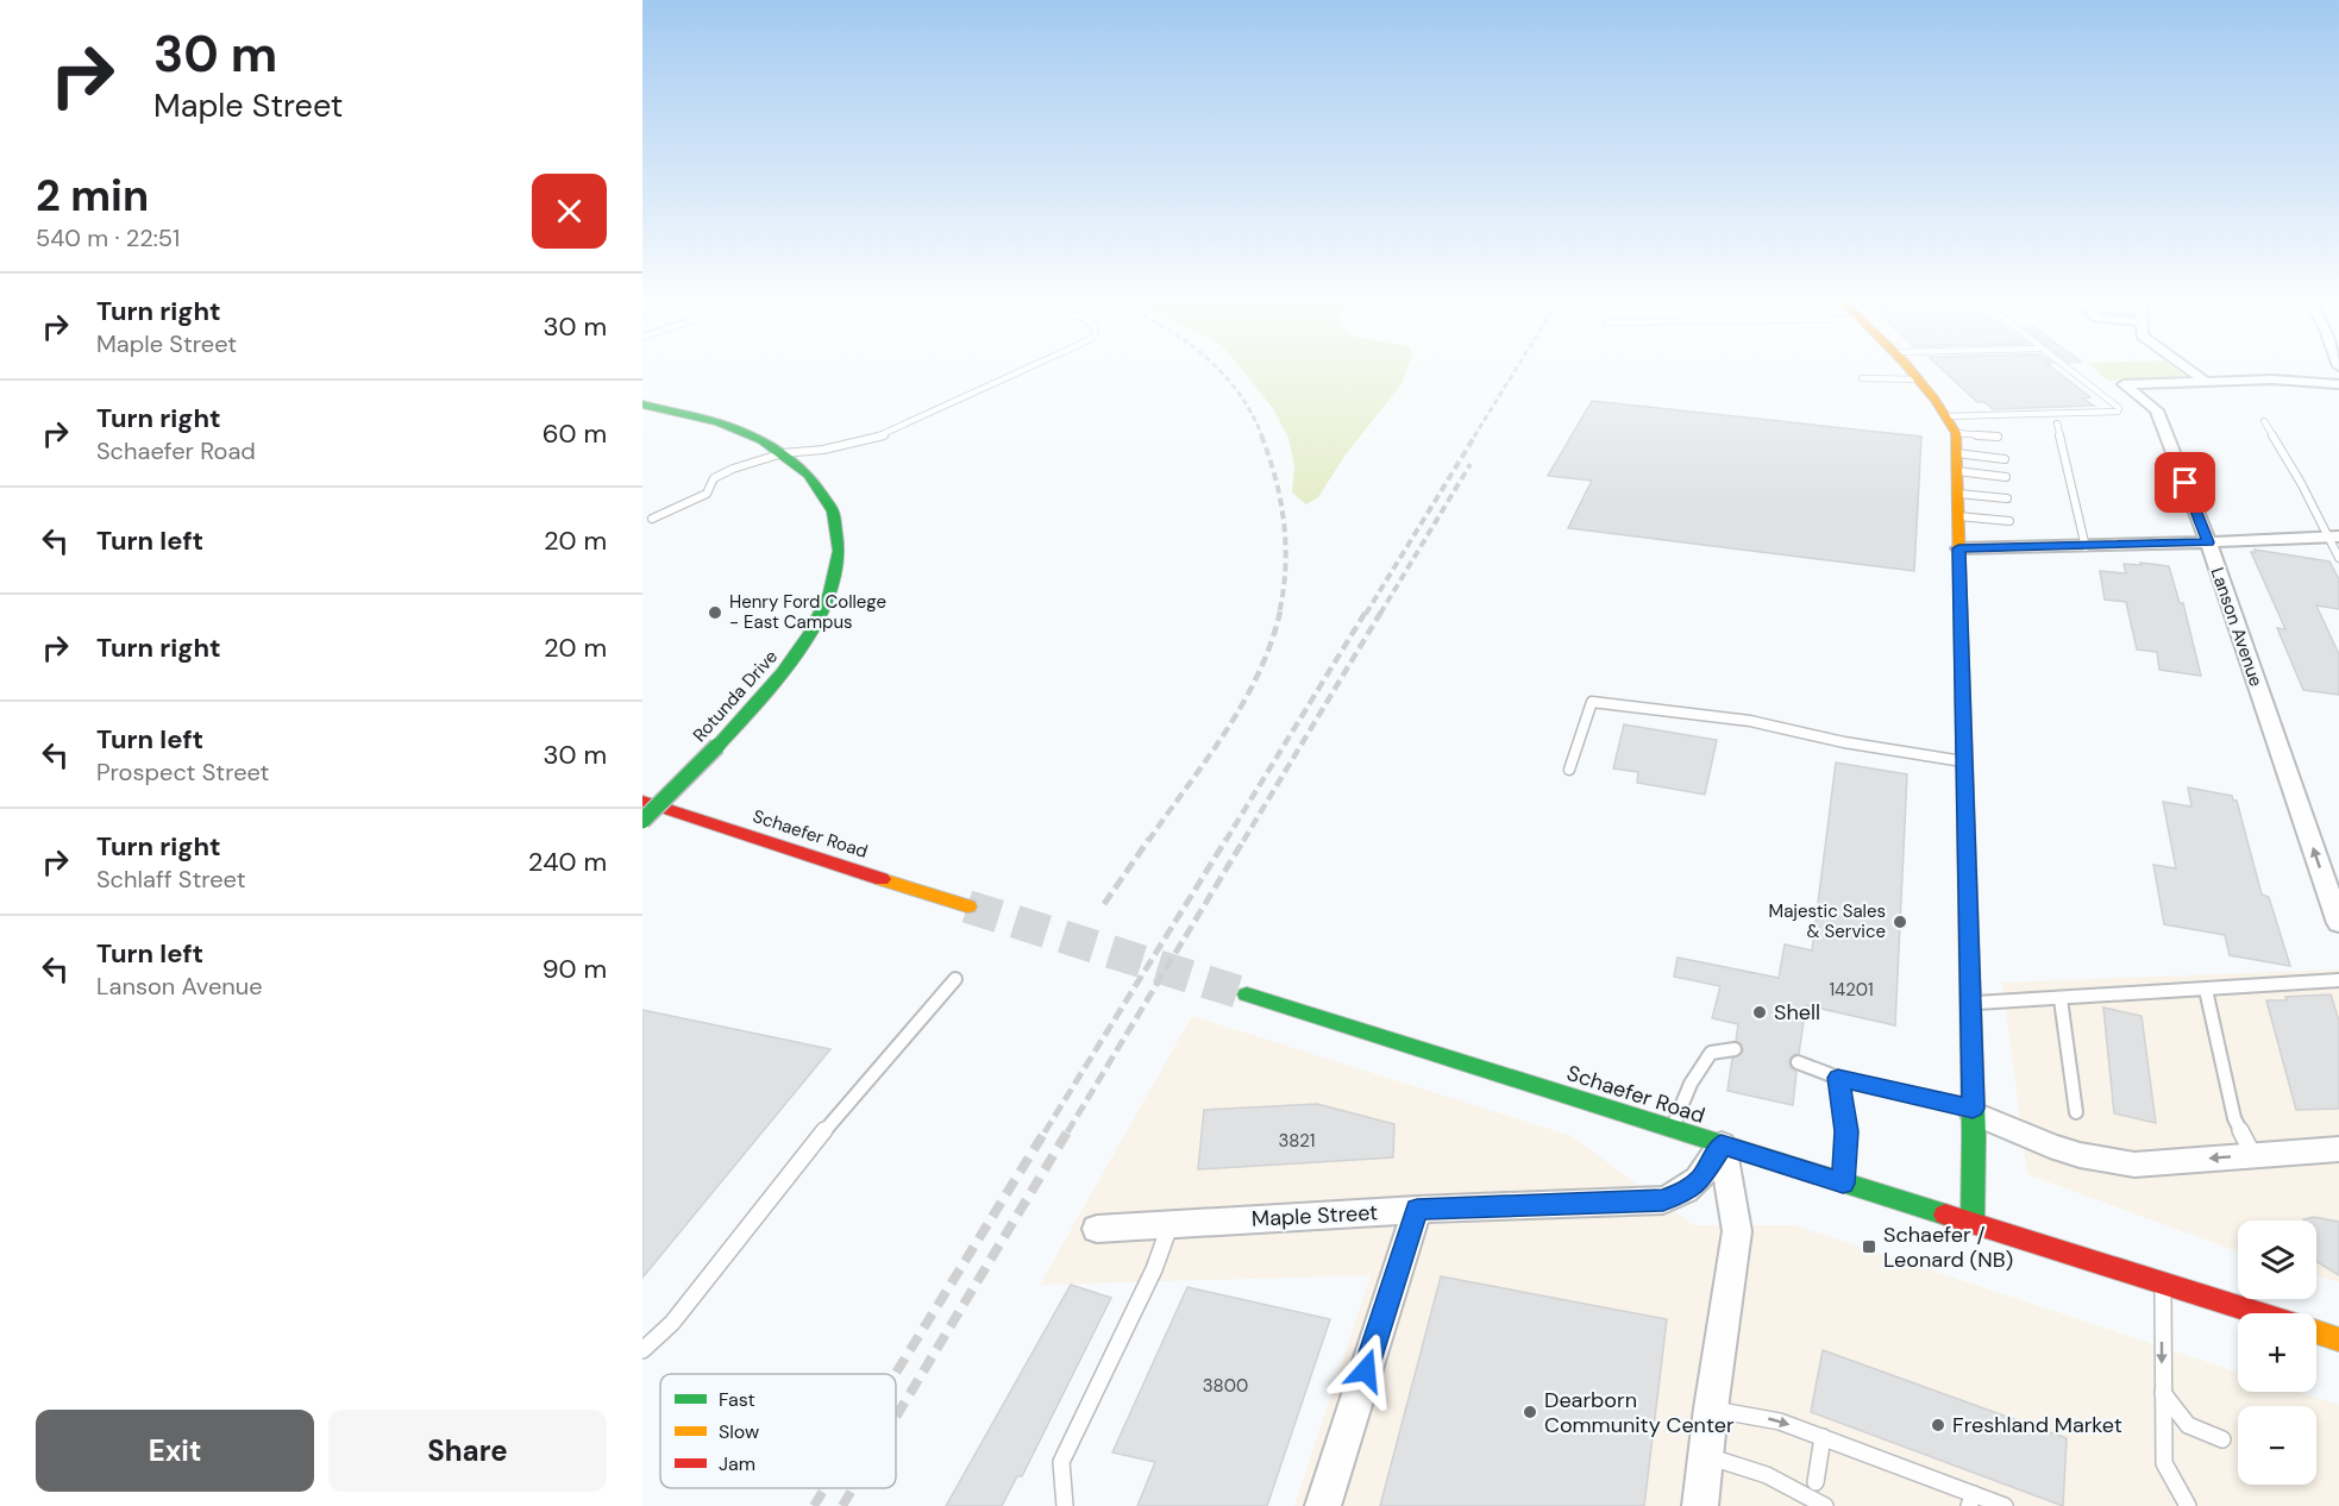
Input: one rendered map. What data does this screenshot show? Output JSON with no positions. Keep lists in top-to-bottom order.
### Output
{
  "streets": {
    "main road": ["Rotunda Drive", "Schaefer Road"],
    "street": ["Lanson Avenue", "Maple Street"]
  },
  "crossings": [
    ["Schaefer Road", "Maple Street"]
  ],
  "one_way": ["Lanson Avenue"],
  "places": {
    "other": [
      "Henry Ford College - East Campus",
      "Majestic Sales & Service",
      "Shell",
      "Dearborn Community Center",
      "Freshland Market"
    ],
    "transit": ["Schaefer / Leonard (NB)"]
  },
  "house_numbers": ["14201", "3821", "3800"],
  "legend": ["Fast", "Slow", "Jam"],
  "page": {
    "turn": ["30 m", "Maple Street"],
    "heading": ["2 min", "540 m · 22:51"],
    "list": [
      {
        "name": "Turn right",
        "note": "Maple Street",
        "value": "30 m"
      },
      {
        "name": "Turn right",
        "note": "Schaefer Road",
        "value": "60 m"
      },
      {
        "name": "Turn left",
        "value": "20 m"
      },
      {
        "name": "Turn right",
        "value": "20 m"
      },
      {
        "name": "Turn left",
        "note": "Prospect Street",
        "value": "30 m"
      },
      {
        "name": "Turn right",
        "note": "Schlaff Street",
        "value": "240 m"
      },
      {
        "name": "Turn left",
        "note": "Lanson Avenue",
        "value": "90 m"
      }
    ],
    "map_buttons": ["+", "−"],
    "buttons": ["Exit", "Share"]
  }
}
